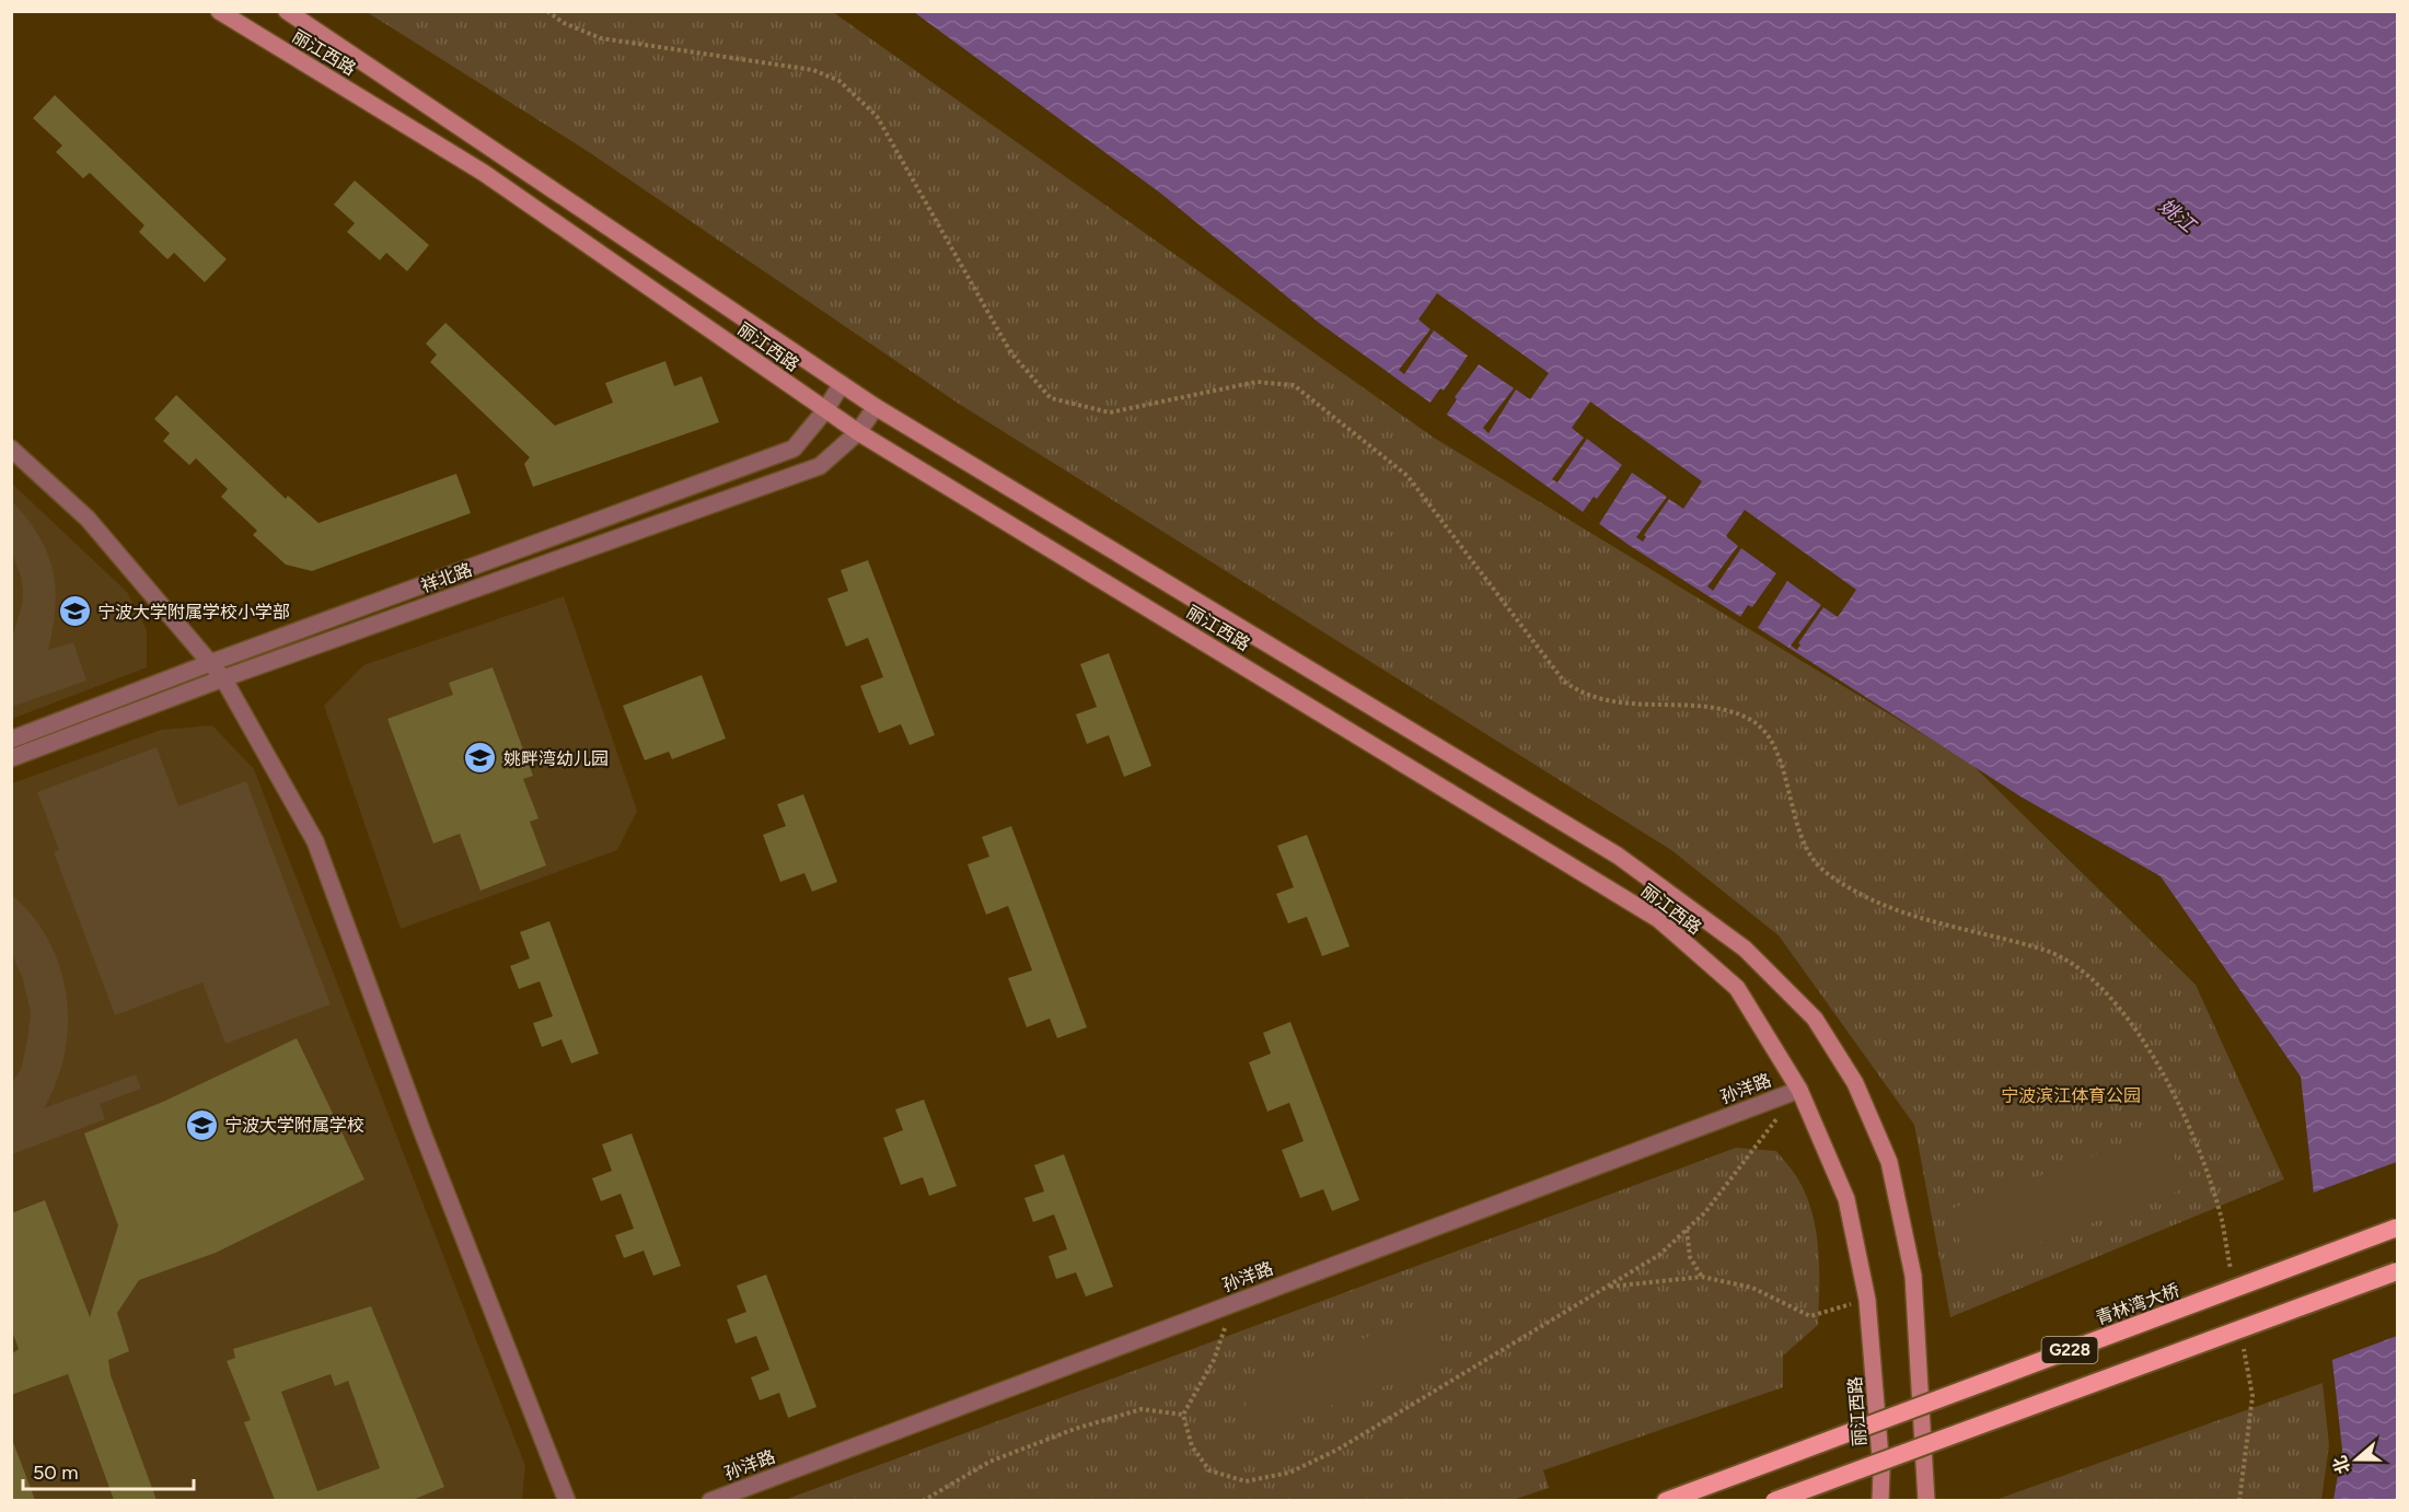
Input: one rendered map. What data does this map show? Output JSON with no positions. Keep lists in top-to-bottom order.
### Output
{
  "streets": {
    "highway": ["青林湾大桥", "G228"],
    "main road": ["丽江西路"],
    "street": ["祥北路", "孙洋路"]
  },
  "crossings": [
    ["丽江西路", "祥北路"],
    ["丽江西路", "孙洋路"]
  ],
  "water": ["姚江"],
  "parks": ["宁波滨江体育公园"],
  "places": {
    "school or university": ["宁波大学附属学校小学部", "姚畔湾幼儿园", "宁波大学附属学校"]
  },
  "scale_bar": "50 m",
  "north": "left"
}
